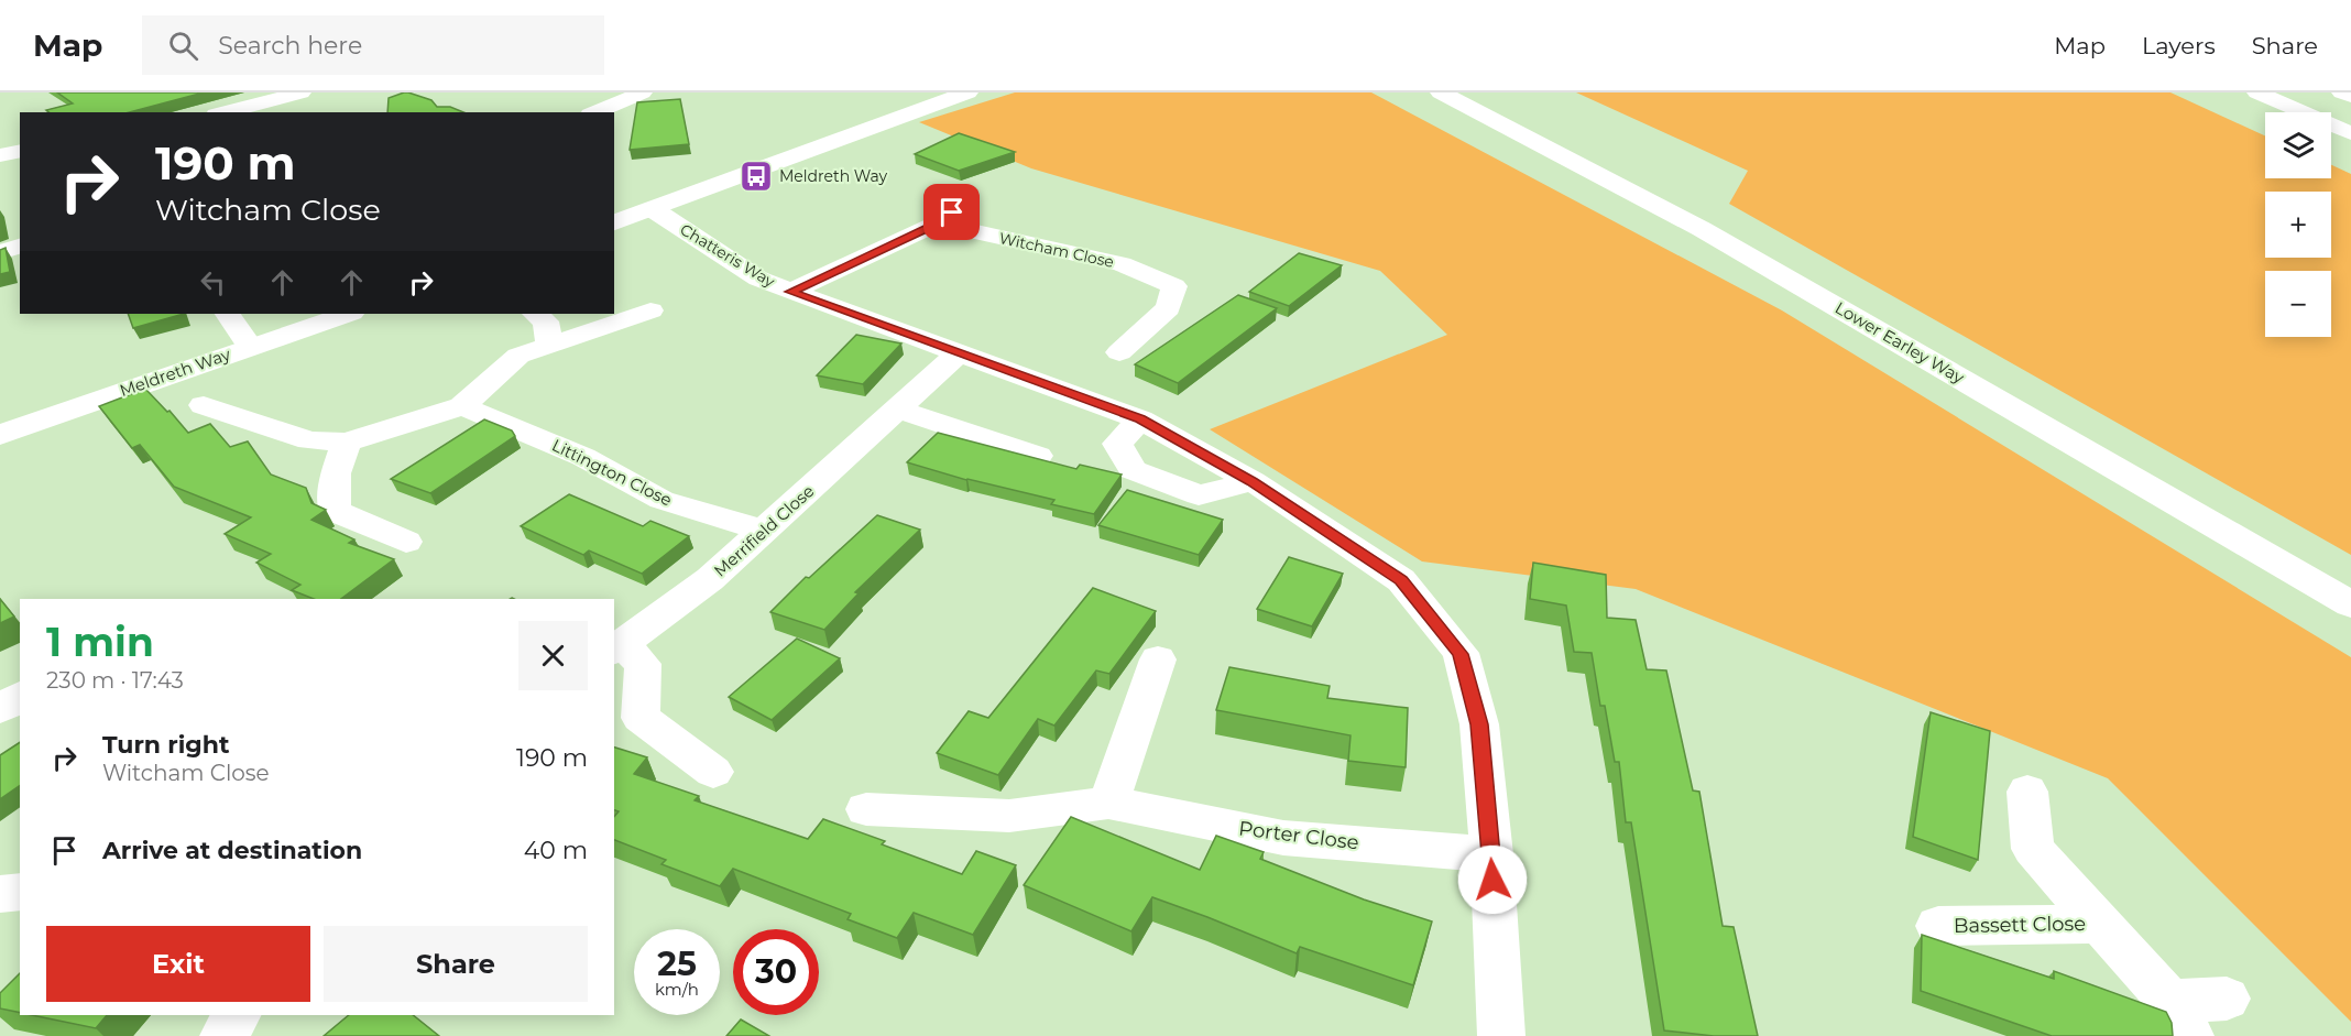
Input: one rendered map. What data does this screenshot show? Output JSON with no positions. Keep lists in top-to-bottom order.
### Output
{
  "streets": {
    "main road": ["Lower Earley Way", "Meldreth Way"],
    "street": [
      "Witcham Close",
      "Chatteris Way",
      "Littington Close",
      "Merrifield Close",
      "Porter Close",
      "Bassett Close"
    ]
  },
  "crossings": [
    ["Chatteris Way", "Merrifield Close"],
    ["Chatteris Way", "Porter Close"],
    ["Littington Close", "Merrifield Close"]
  ],
  "places": {
    "bus stop": ["Meldreth Way"]
  },
  "page": {
    "header": "Map",
    "search": "Search here",
    "nav": ["Map", "Layers", "Share"],
    "map_buttons": ["+", "−"],
    "turn": ["190 m", "Witcham Close"],
    "heading": ["1 min", "230 m · 17:43"],
    "list": [
      {
        "name": "Turn right",
        "note": "Witcham Close",
        "value": "190 m"
      },
      {
        "name": "Arrive at destination",
        "value": "40 m"
      }
    ],
    "buttons": ["Exit", "Share"],
    "speed": "25 km/h",
    "limit": "30"
  }
}
